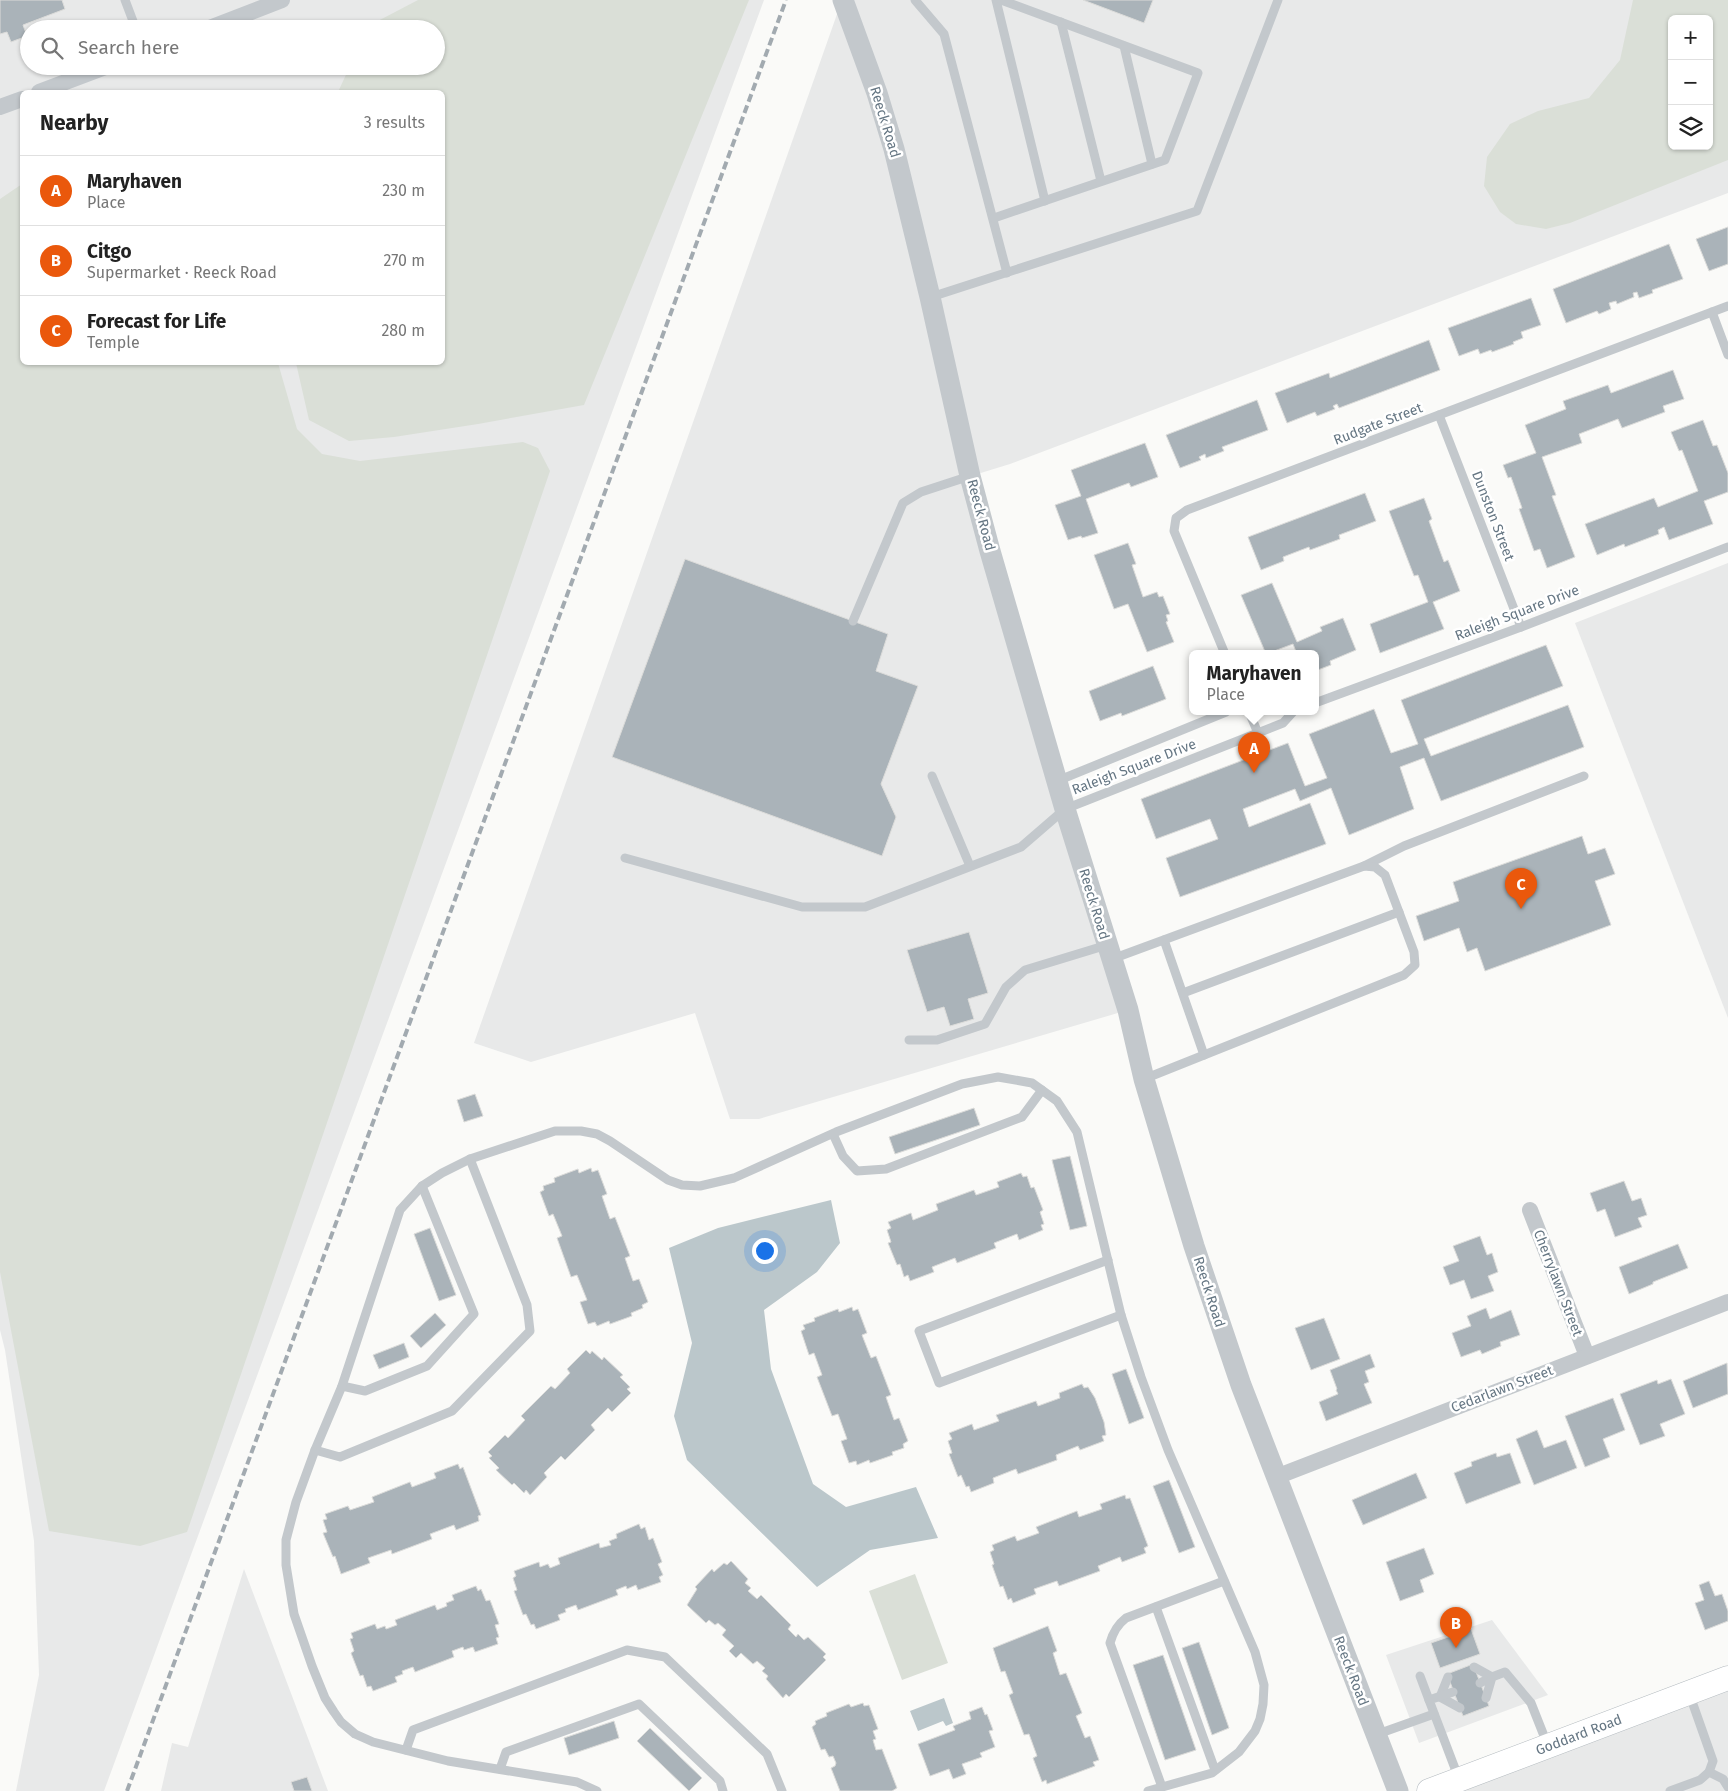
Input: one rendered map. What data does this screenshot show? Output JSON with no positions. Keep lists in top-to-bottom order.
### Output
{
  "streets": {
    "main road": ["Goddard Road"],
    "street": ["Reeck Road", "Cherrylawn Street", "Cedarlawn Street"],
    "lane": ["Rudgate Street", "Dunston Street", "Raleigh Square Drive"]
  },
  "crossings": [
    ["Reeck Road", "Raleigh Square Drive"],
    ["Reeck Road", "Cedarlawn Street"],
    ["Rudgate Street", "Dunston Street"],
    ["Dunston Street", "Raleigh Square Drive"],
    ["Cherrylawn Street", "Cedarlawn Street"]
  ],
  "page": {
    "map_buttons": ["+", "−"],
    "search": "Search here",
    "heading": ["Nearby", "3 results"],
    "list": [
      {
        "mark": "A",
        "name": "Maryhaven",
        "note": "Place",
        "value": "230 m"
      },
      {
        "mark": "B",
        "name": "Citgo",
        "note": "Supermarket · Reeck Road",
        "value": "270 m"
      },
      {
        "mark": "C",
        "name": "Forecast for Life",
        "note": "Temple",
        "value": "280 m"
      }
    ],
    "popup": ["Maryhaven", "Place"],
    "pins": ["A", "C", "B"]
  }
}
